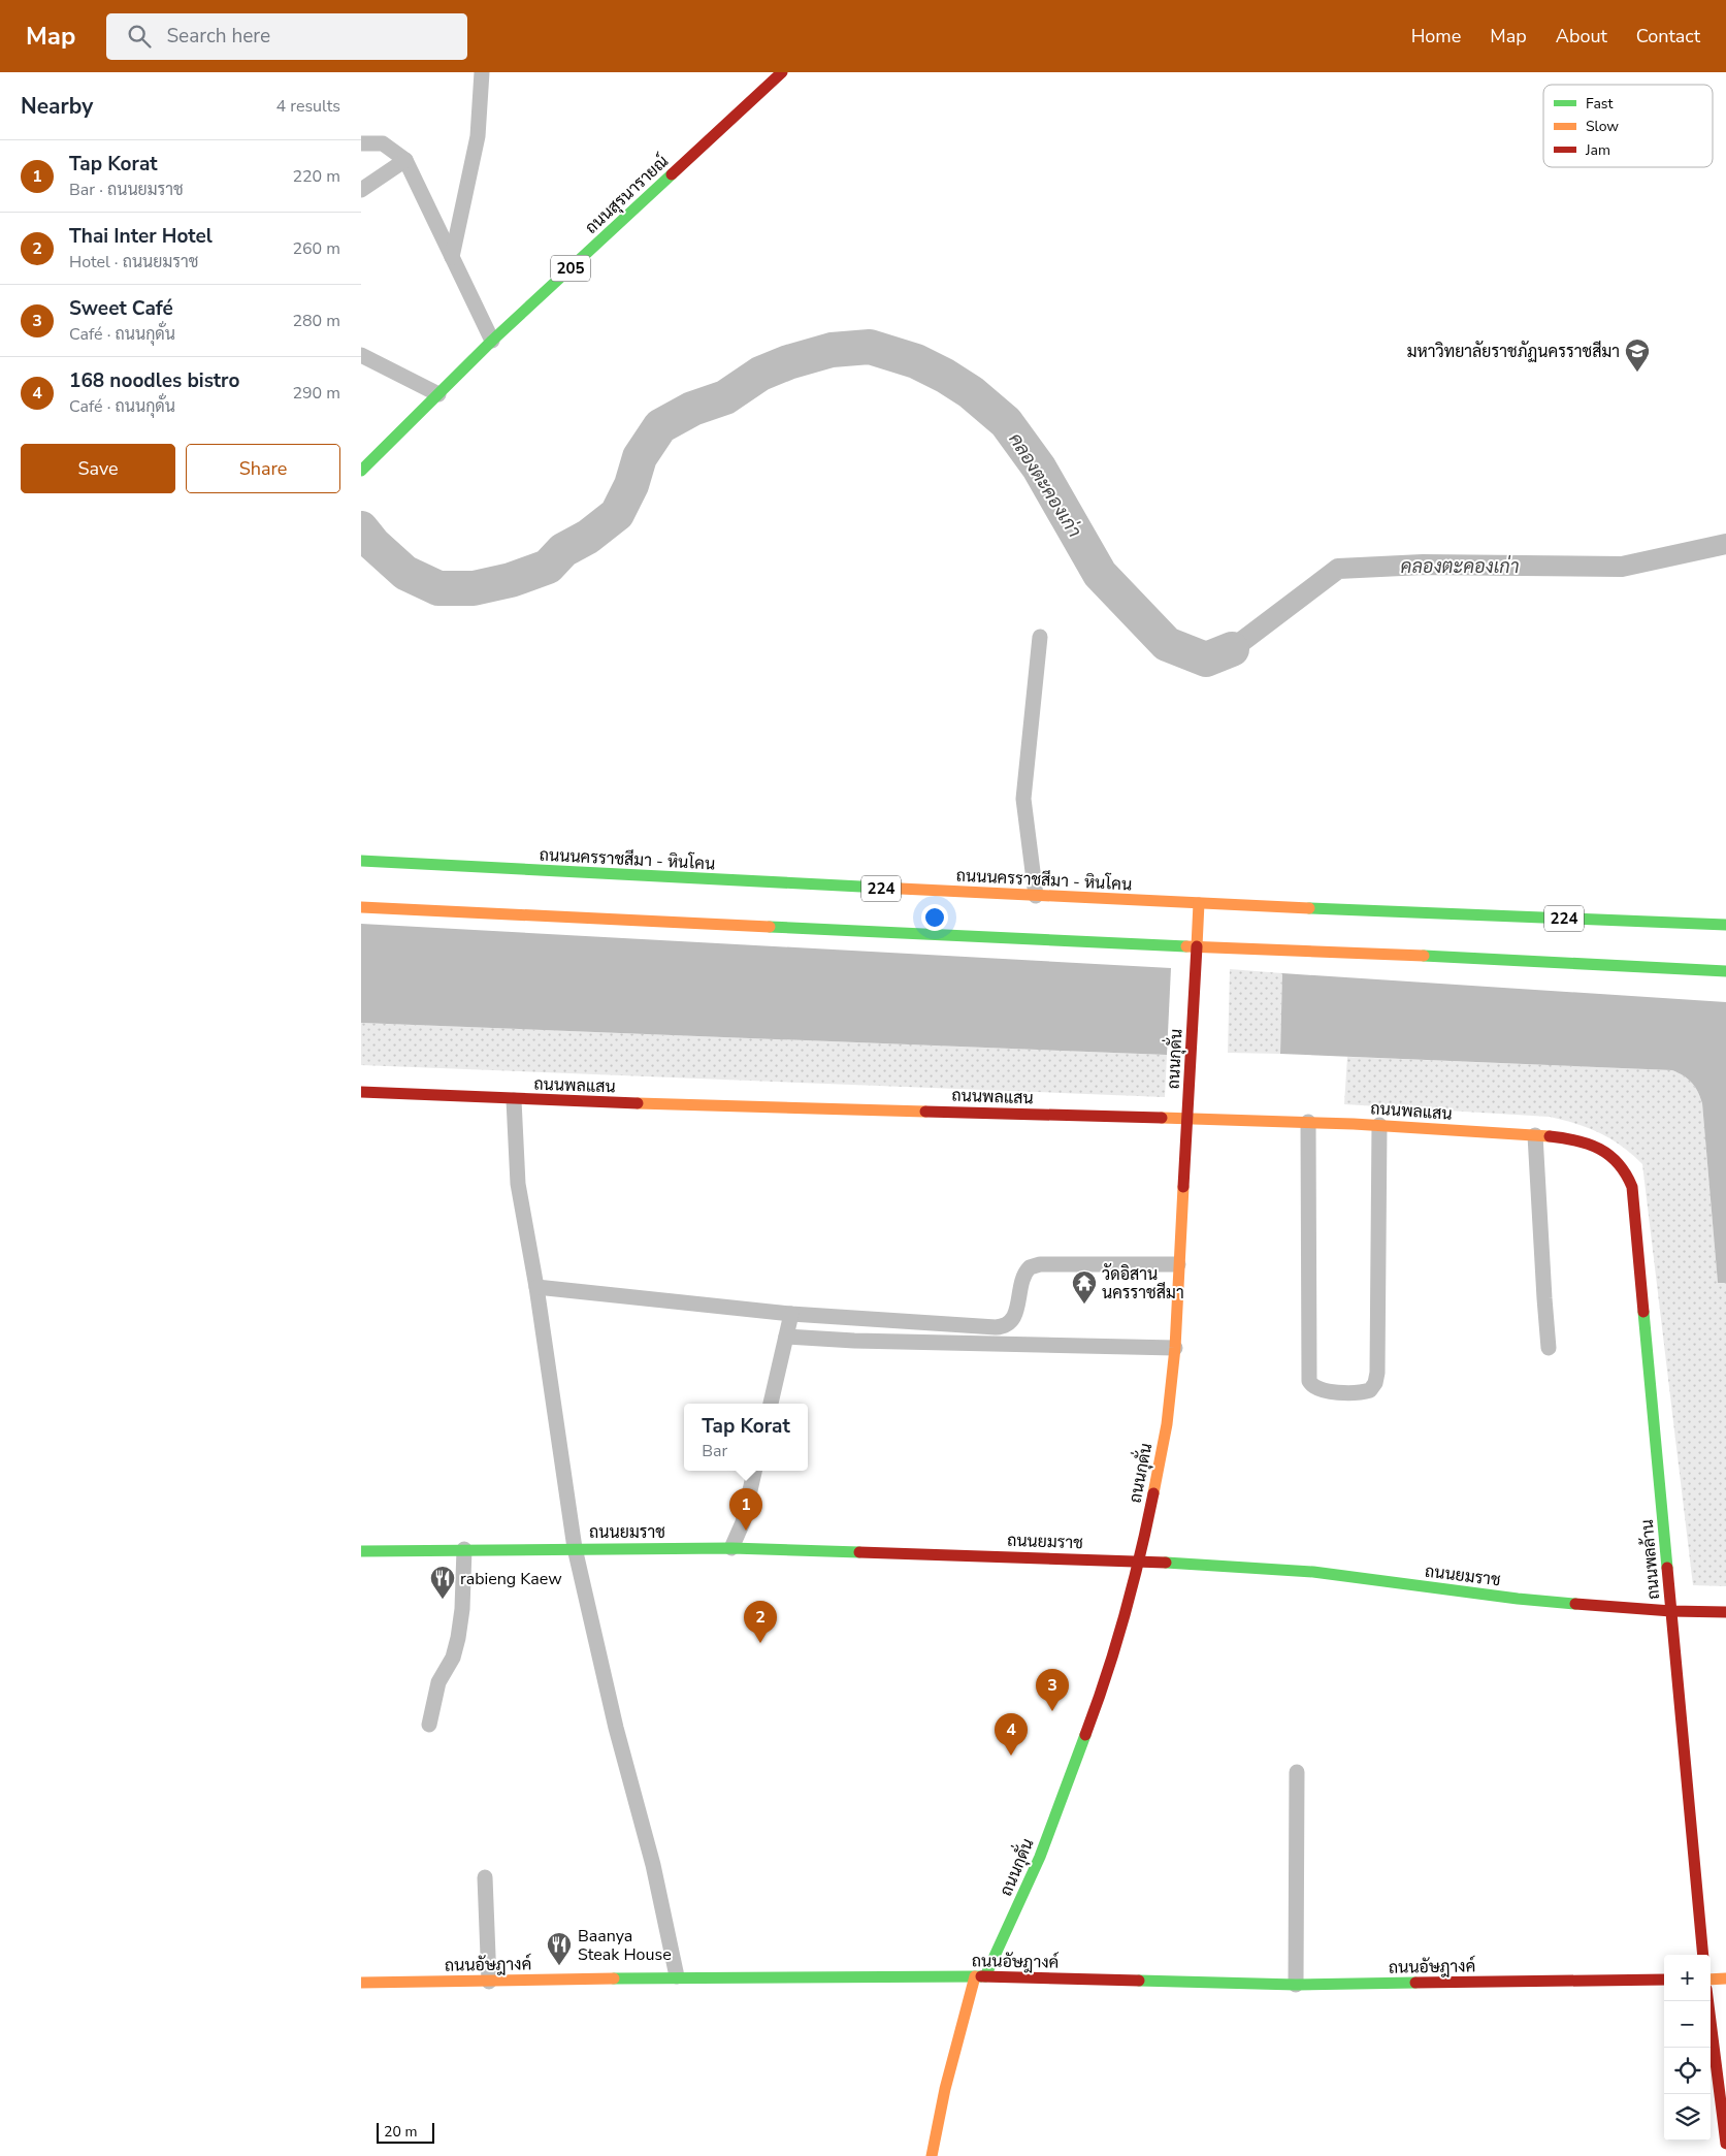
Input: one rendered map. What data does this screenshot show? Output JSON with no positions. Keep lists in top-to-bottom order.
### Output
{
  "streets": {
    "street": [
      "ถนนสุรนารายณ์",
      "205",
      "ถนนนครราชสีมา - หินโคน",
      "224",
      "ถนนกุดั่น",
      "ถนนพลแสน",
      "ถนนยมราช",
      "ถนนพลล้าน",
      "ถนนอัษฎางค์"
    ]
  },
  "crossings": [
    ["ถนนนครราชสีมา - หินโคน", "ถนนกุดั่น"],
    ["ถนนกุดั่น", "ถนนพลแสน"],
    ["ถนนกุดั่น", "ถนนยมราช"],
    ["ถนนกุดั่น", "ถนนอัษฎางค์"],
    ["ถนนพลแสน", "ถนนพลล้าน"],
    ["ถนนยมราช", "ถนนพลล้าน"]
  ],
  "water": ["คลองตะคองเก่า"],
  "places": {
    "school or university": ["มหาวิทยาลัยราชภัฏนครราชสีมา"],
    "temple": ["วัดอิสาน นครราชสีมา"],
    "restaurant": ["rabieng Kaew", "Baanya Steak House"]
  },
  "legend": ["Fast", "Slow", "Jam"],
  "scale_bar": "20 m",
  "page": {
    "header": "Map",
    "search": "Search here",
    "nav": [
      "Home",
      "Map",
      "About",
      "Contact"
    ],
    "heading": ["Nearby", "4 results"],
    "list": [
      {
        "mark": "1",
        "name": "Tap Korat",
        "note": "Bar · ถนนยมราช",
        "value": "220 m"
      },
      {
        "mark": "2",
        "name": "Thai Inter Hotel",
        "note": "Hotel · ถนนยมราช",
        "value": "260 m"
      },
      {
        "mark": "3",
        "name": "Sweet Café",
        "note": "Café · ถนนกุดั่น",
        "value": "280 m"
      },
      {
        "mark": "4",
        "name": "168 noodles bistro",
        "note": "Café · ถนนกุดั่น",
        "value": "290 m"
      }
    ],
    "buttons": ["Save", "Share"],
    "popup": ["Tap Korat", "Bar"],
    "pins": [
      "1",
      "2",
      "3",
      "4"
    ],
    "map_buttons": ["+", "−"],
    "scale": "20 m"
  }
}
